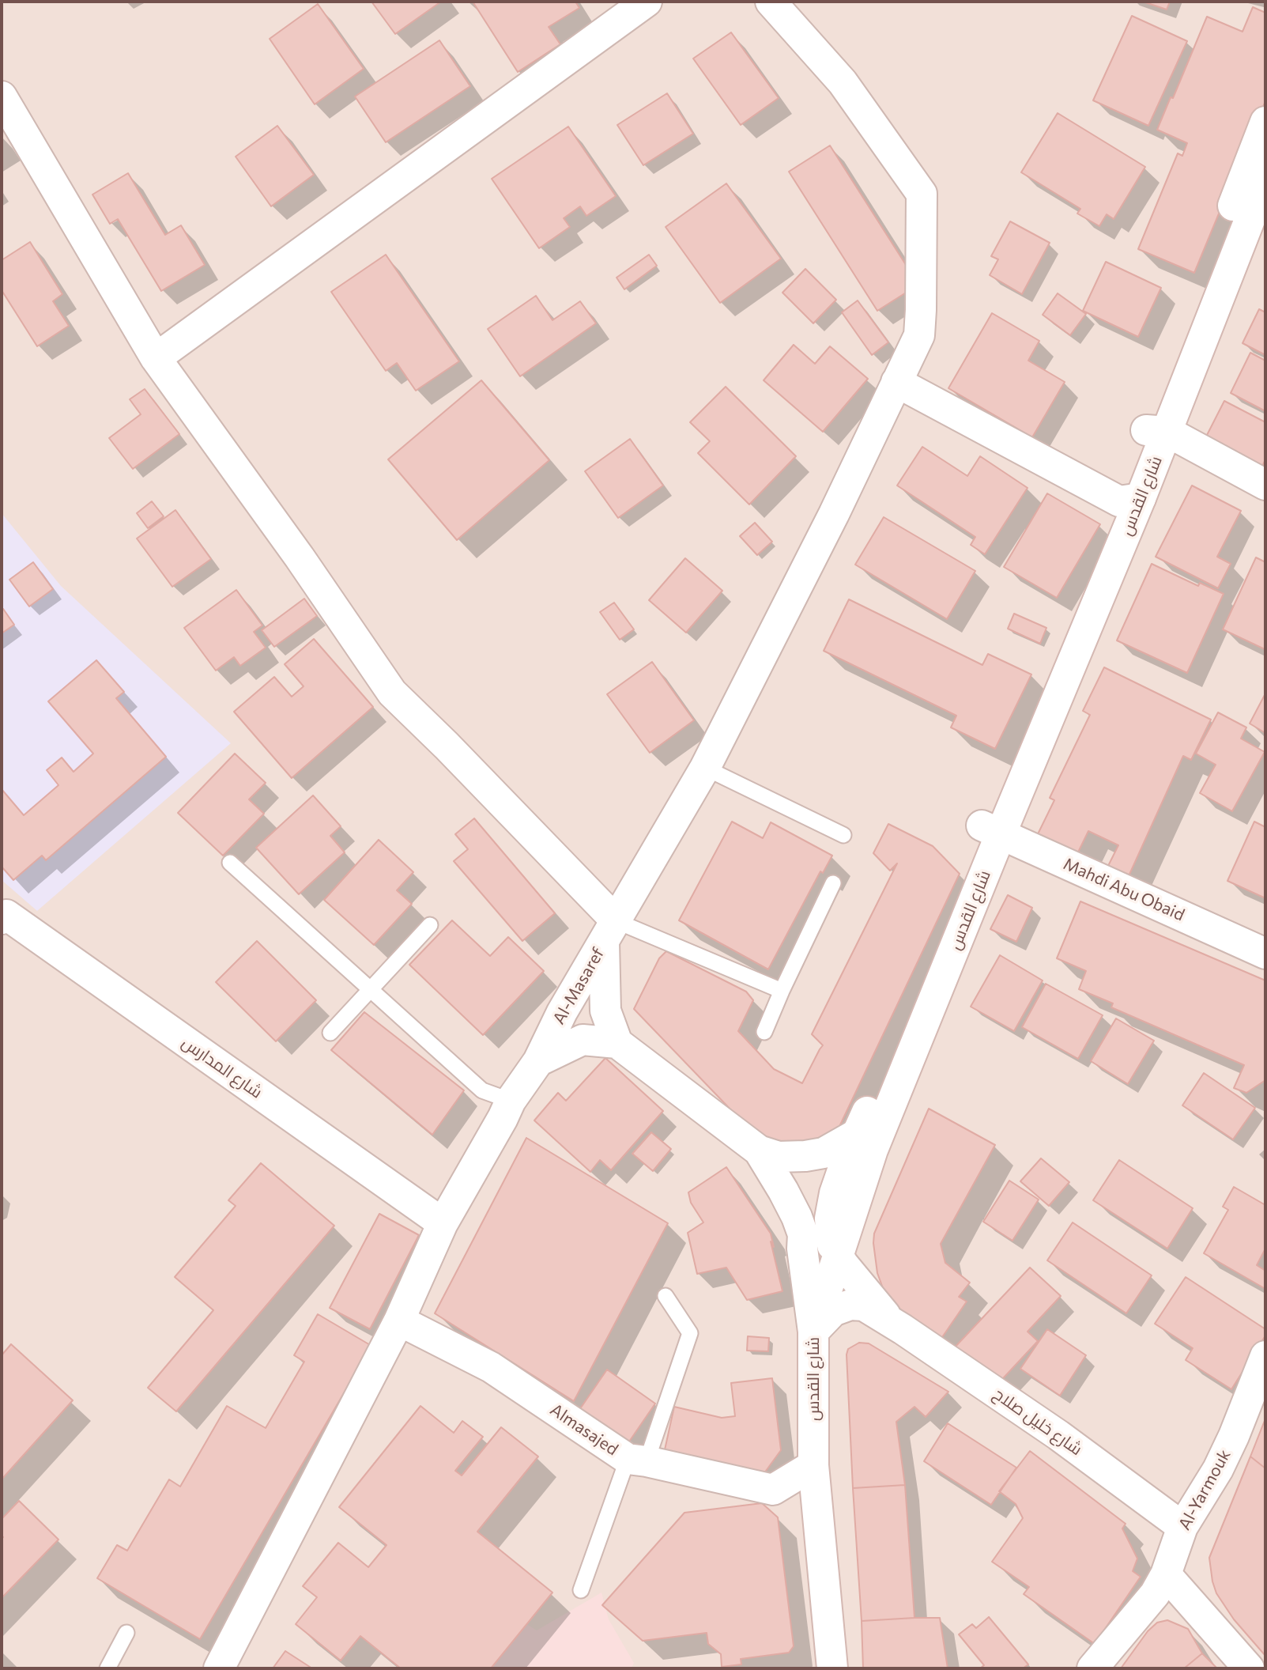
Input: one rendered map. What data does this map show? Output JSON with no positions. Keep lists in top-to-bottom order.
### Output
{
  "streets": {
    "street": [
      "شارع القدس",
      "Mahdi Abu Obaid",
      "Al-Masaref",
      "شارع المدارس",
      "شارع خليل صلاح",
      "Almasajed",
      "Al-Yarmouk"
    ]
  },
  "crossings": [
    ["شارع القدس", "Mahdi Abu Obaid"],
    ["شارع القدس", "Almasajed"],
    ["Al-Masaref", "شارع المدارس"],
    ["Al-Masaref", "Almasajed"],
    ["شارع خليل صلاح", "Al-Yarmouk"]
  ]
}
